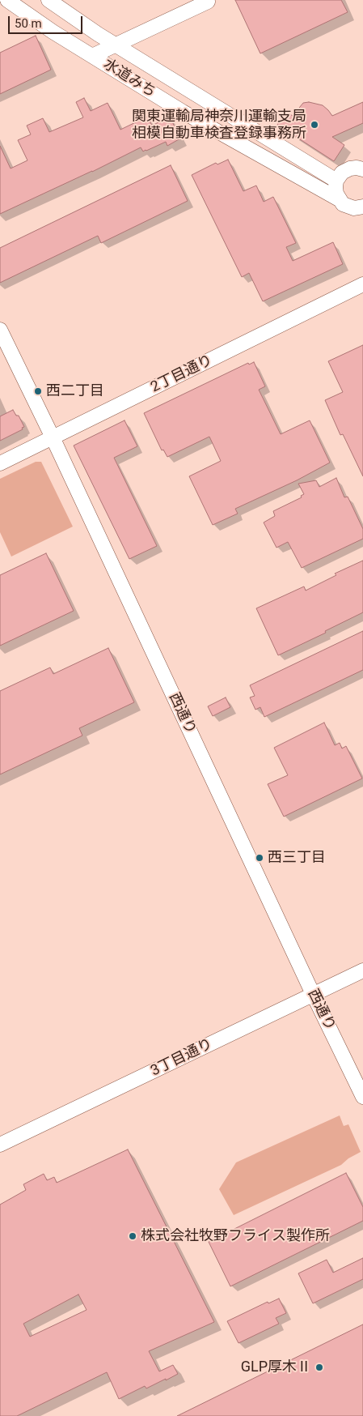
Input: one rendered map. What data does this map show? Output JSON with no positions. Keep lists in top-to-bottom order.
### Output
{
  "streets": {
    "street": [
      "水道みち",
      "2丁目通り",
      "西通り",
      "3丁目通り"
    ]
  },
  "crossings": [
    ["2丁目通り", "西通り"],
    ["西通り", "3丁目通り"]
  ],
  "places": [
    "関東運輸局神奈川運輸支局 相模自動車検査登録事務所",
    "西二丁目",
    "西三丁目",
    "株式会社牧野フライス製作所",
    "GLP厚木Ⅱ"
  ],
  "scale_bar": "50 m"
}
